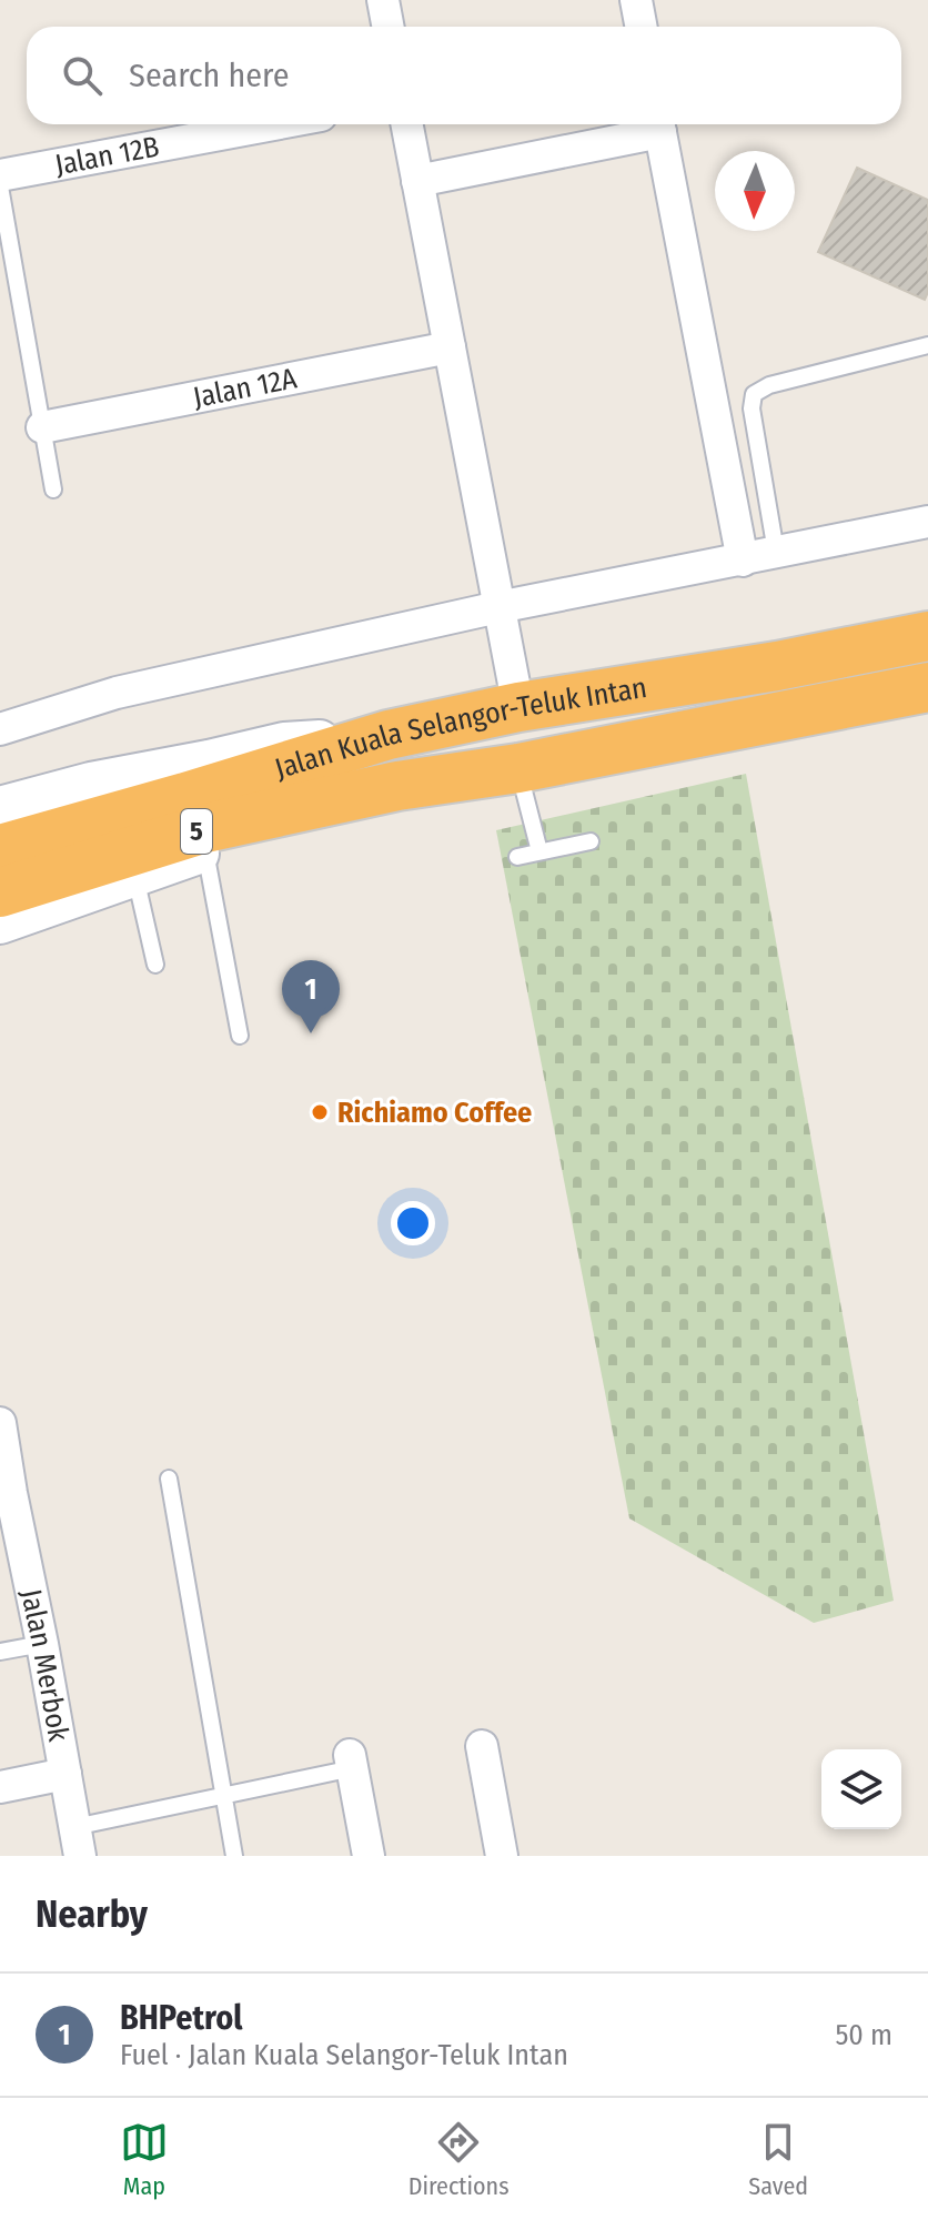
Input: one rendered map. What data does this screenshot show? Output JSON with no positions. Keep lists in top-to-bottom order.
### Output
{
  "streets": {
    "highway": ["Jalan Kuala Selangor-Teluk Intan", "5"],
    "street": ["Jalan 12B", "Jalan 12A", "Jalan Merbok"]
  },
  "places": ["Richiamo Coffee"],
  "north": "bottom",
  "page": {
    "search": "Search here",
    "pins": "1",
    "heading": "Nearby",
    "list": [
      {
        "mark": "1",
        "name": "BHPetrol",
        "note": "Fuel · Jalan Kuala Selangor-Teluk Intan",
        "value": "50 m"
      }
    ],
    "nav": ["Map", "Directions", "Saved"]
  }
}
